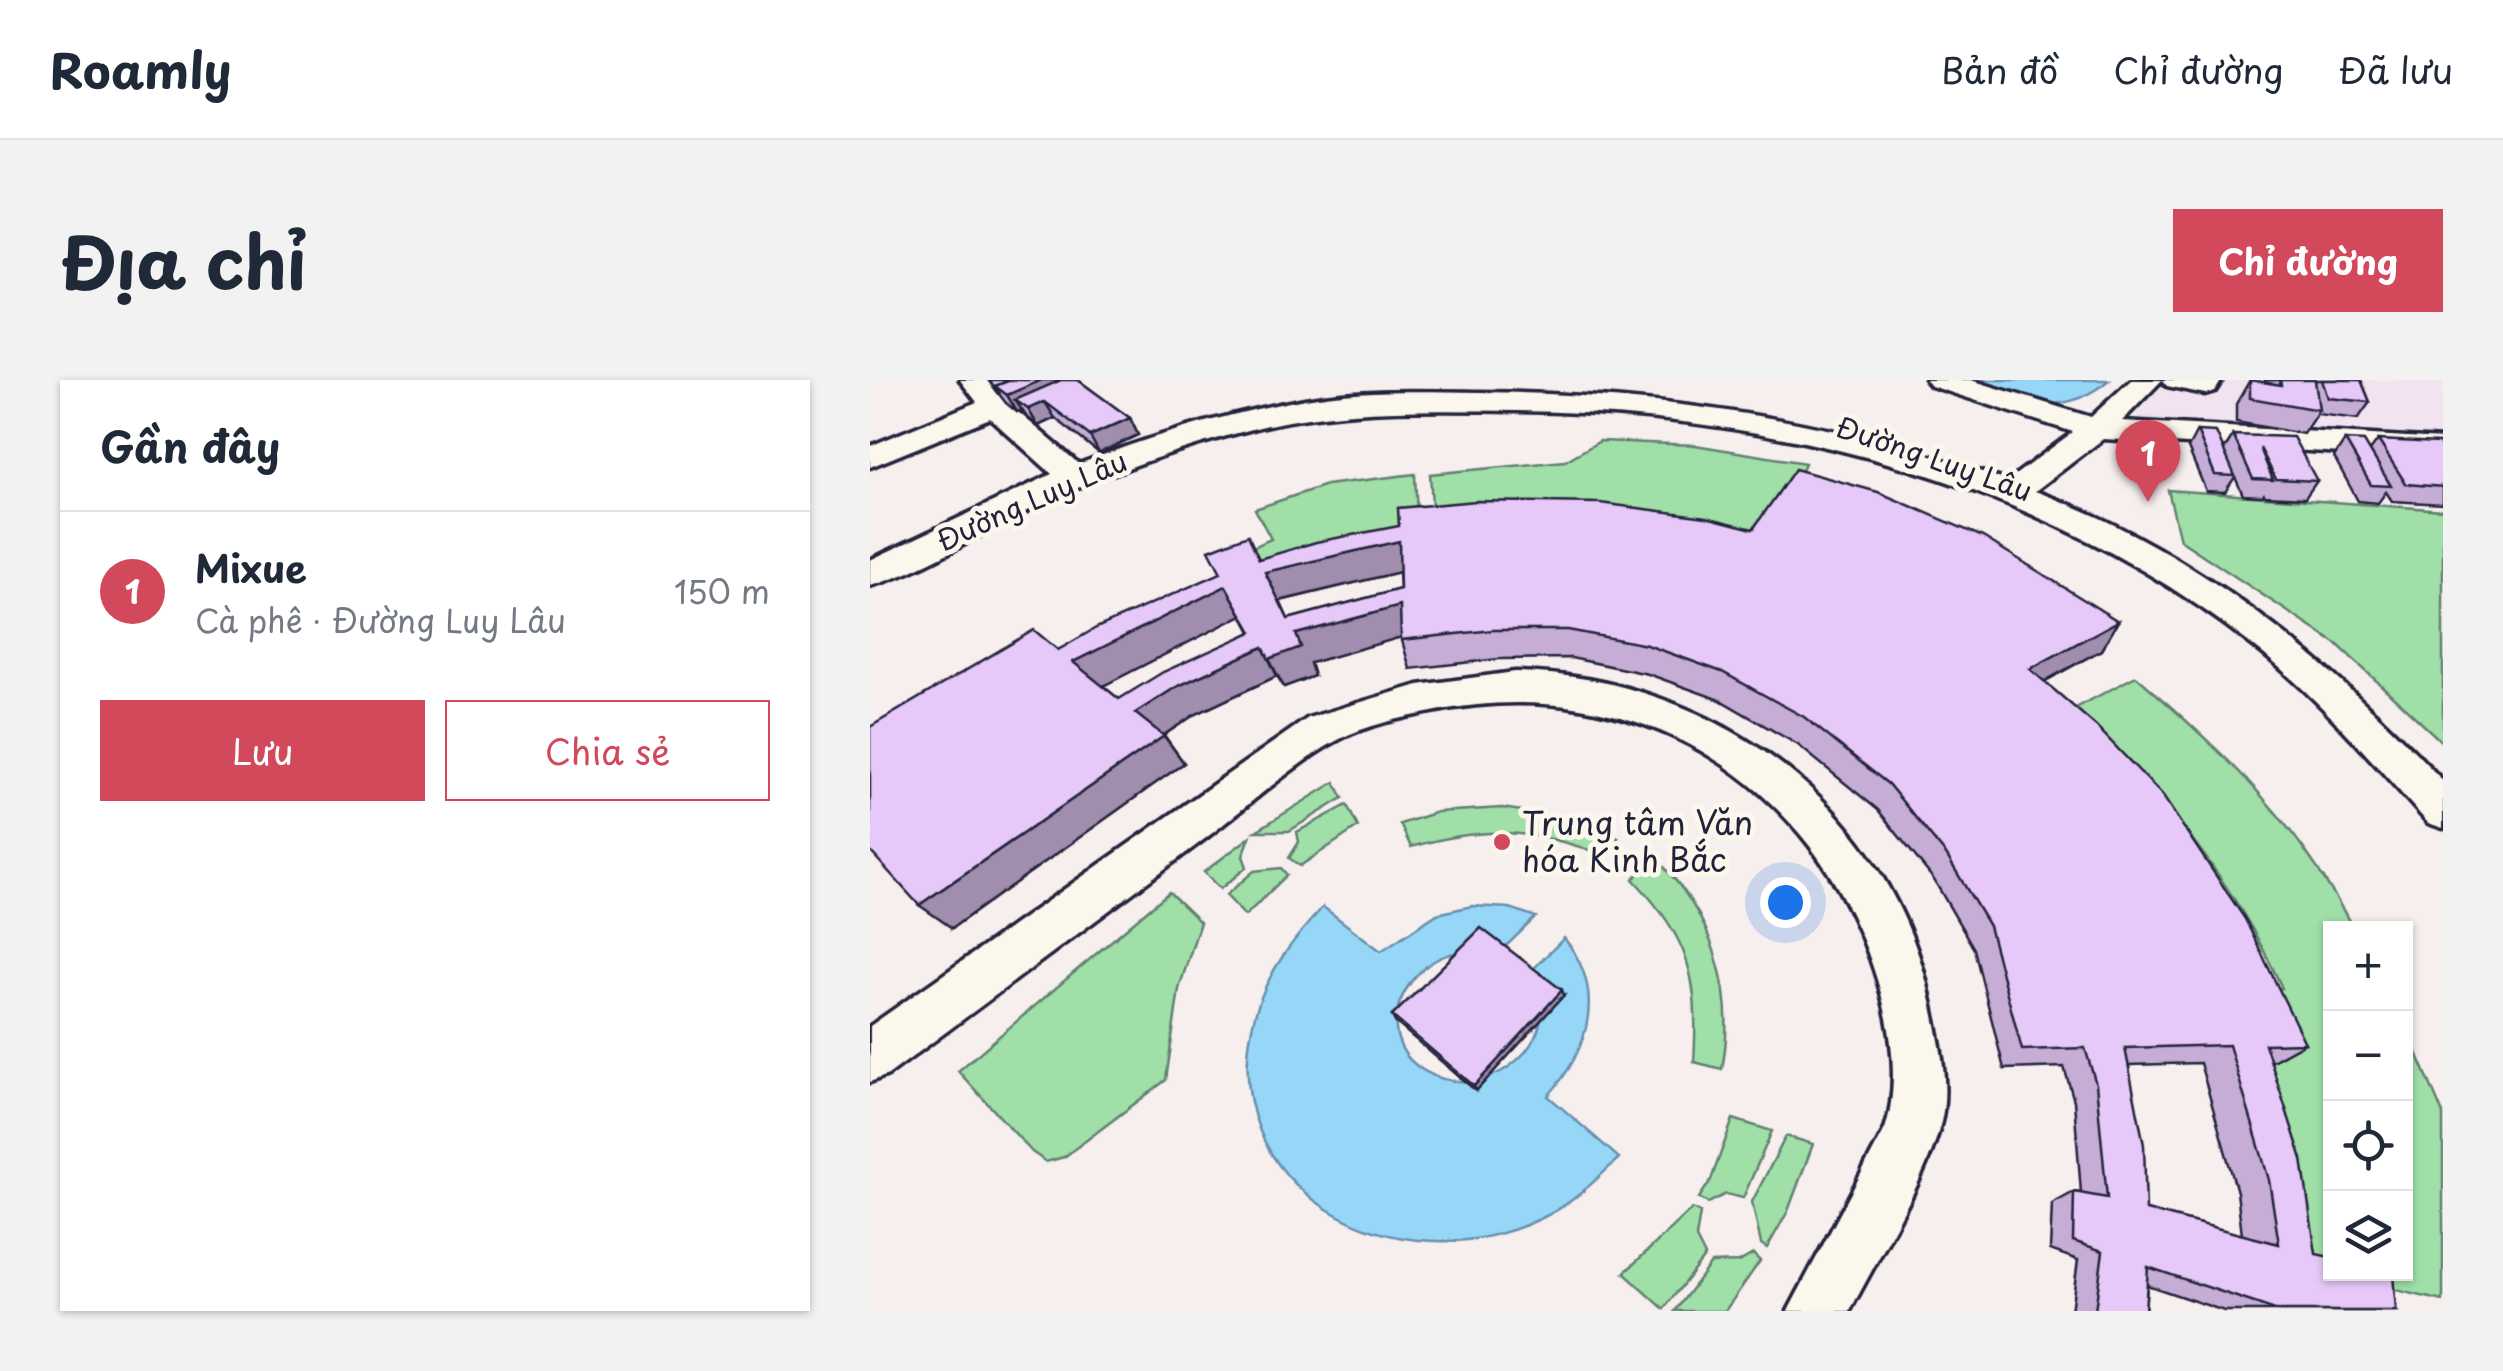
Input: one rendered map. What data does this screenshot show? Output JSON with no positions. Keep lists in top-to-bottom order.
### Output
{
  "streets": {
    "street": ["Đường Luy Lâu"]
  },
  "places": ["Trung tâm Văn hóa Kinh Bắc"],
  "page": {
    "header": "Roamly",
    "nav": ["Bản đồ", "Chỉ đường", "Đã lưu"],
    "title": "Địa chỉ",
    "buttons": [
      "Chỉ đường",
      ["Lưu", "Chia sẻ"]
    ],
    "heading": "Gần đây",
    "pins": "1",
    "list": [
      {
        "mark": "1",
        "name": "Mixue",
        "note": "Cà phê · Đường Luy Lâu",
        "value": "150 m"
      }
    ],
    "map_buttons": ["+", "−"]
  }
}
